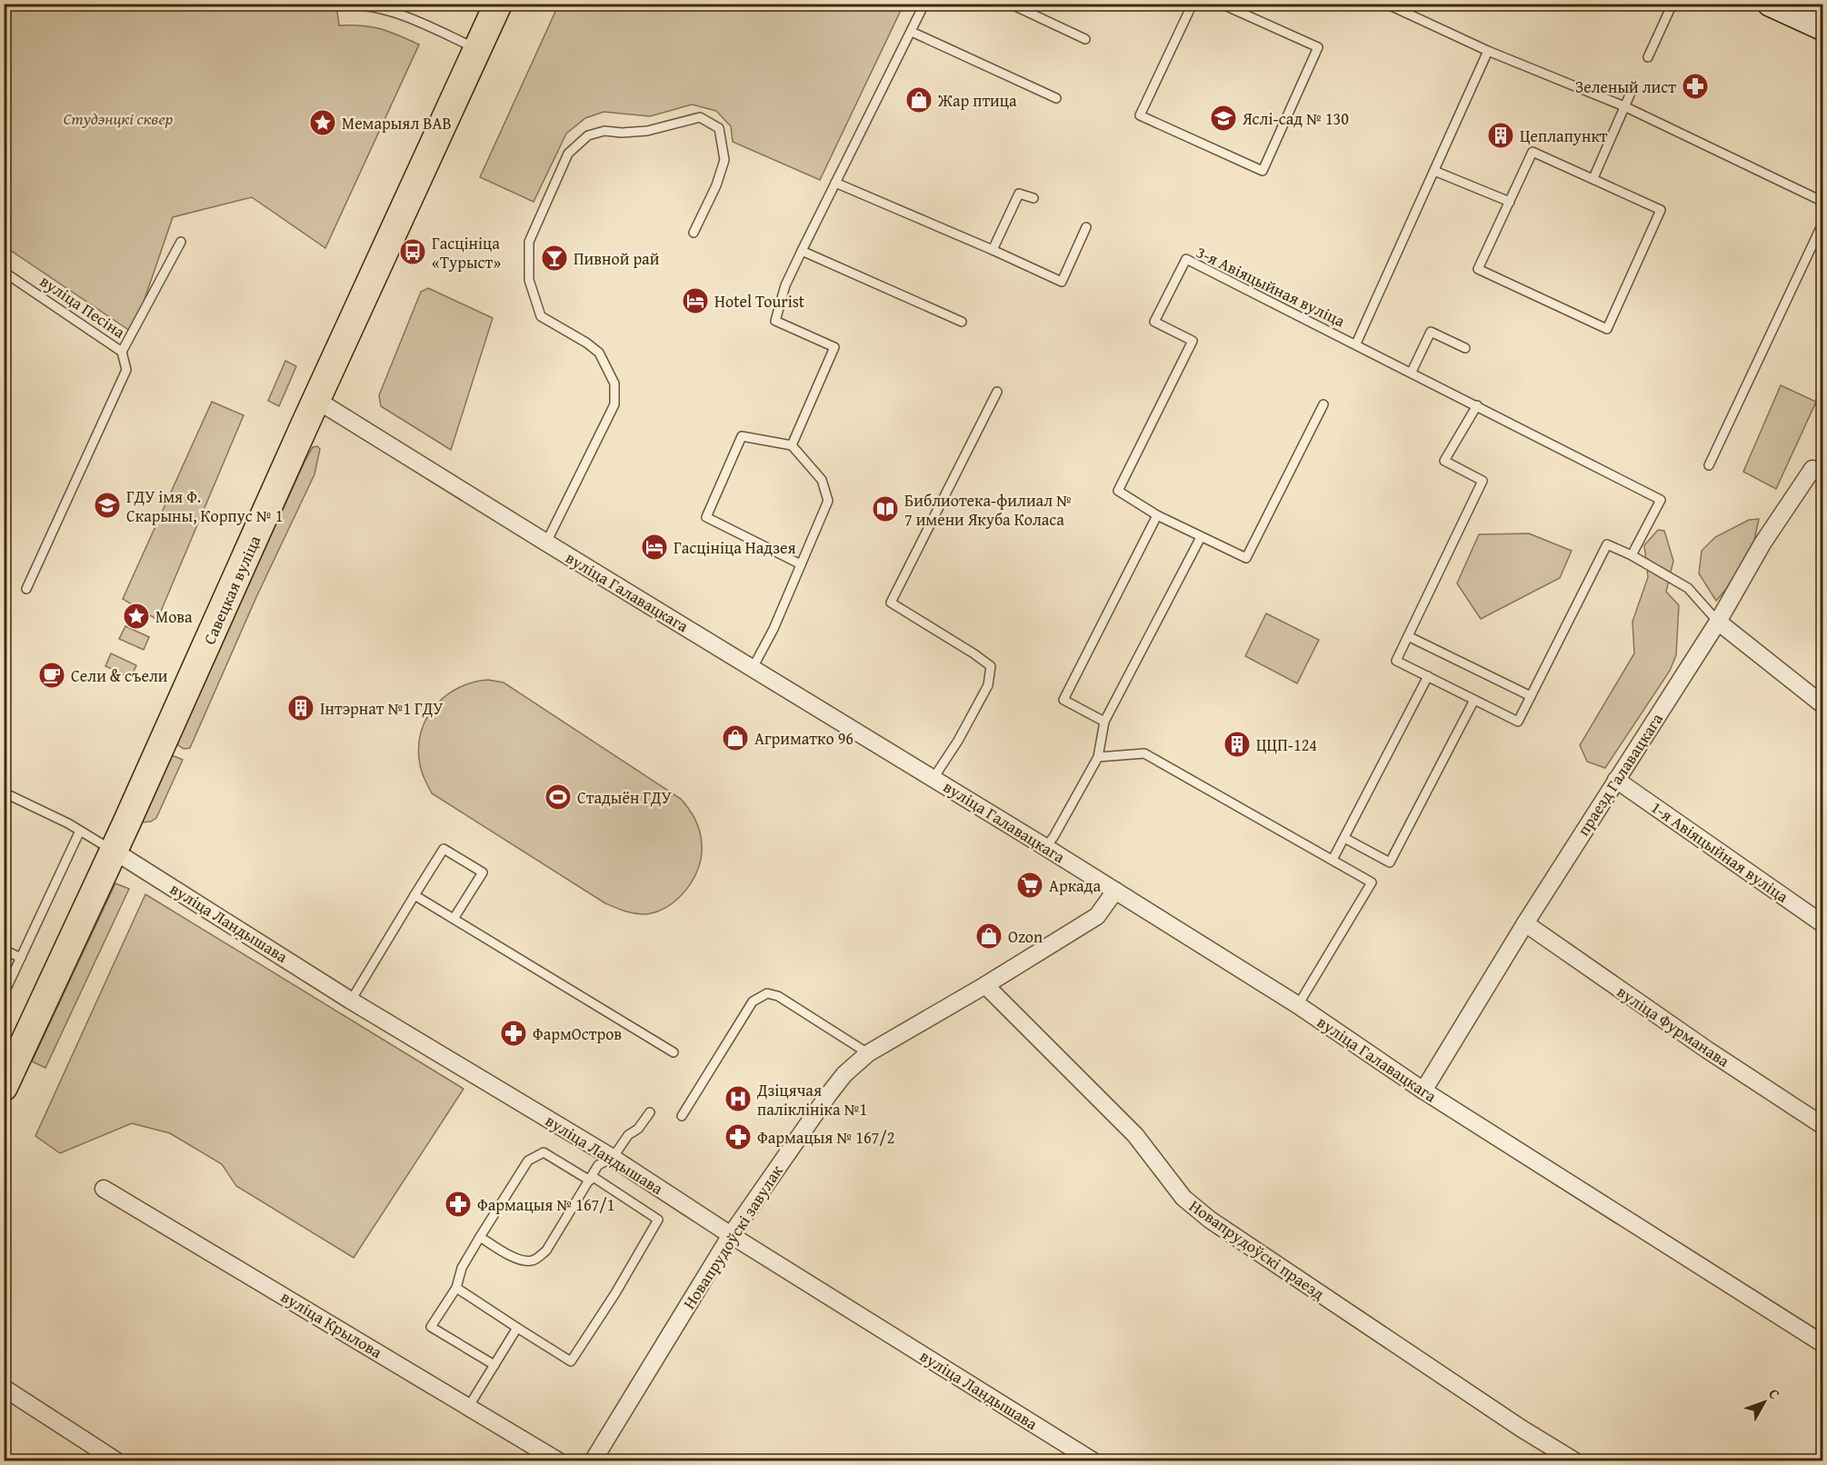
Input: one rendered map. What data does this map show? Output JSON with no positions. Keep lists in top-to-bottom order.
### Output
{
  "streets": {
    "main road": ["Савецкая вуліца"],
    "street": [
      "вуліца Галавацкага",
      "праезд Галавацкага",
      "1-я Авіяцыйная вуліца",
      "вуліца Ландышава",
      "вуліца Фурманава",
      "Новапрудоўскі завулак",
      "Новапрудоўскі праезд",
      "вуліца Крылова"
    ],
    "lane": ["3-я Авіяцыйная вуліца", "вуліца Песіна"]
  },
  "crossings": [
    ["Савецкая вуліца", "вуліца Галавацкага"],
    ["Савецкая вуліца", "вуліца Ландышава"],
    ["вуліца Галавацкага", "праезд Галавацкага"],
    ["вуліца Галавацкага", "Новапрудоўскі завулак"],
    ["праезд Галавацкага", "1-я Авіяцыйная вуліца"],
    ["праезд Галавацкага", "вуліца Фурманава"],
    ["вуліца Ландышава", "Новапрудоўскі завулак"],
    ["Новапрудоўскі завулак", "Новапрудоўскі праезд"]
  ],
  "parks": ["Студэнцкі сквер"],
  "places": {
    "pharmacy": [
      "Зеленый лист",
      "ФармОстров",
      "Фармацыя № 167/2",
      "Фармацыя № 167/1"
    ],
    "shop": ["Жар птица", "Агриматко 96", "Ozon"],
    "school or university": ["Яслі-сад № 130", "ГДУ імя Ф. Скарыны, Корпус № 1"],
    "place": ["Мемарыял ВАВ", "Мова"],
    "building": ["Цеплапункт", "Інтэрнат №1 ГДУ", "ЦЦП-124"],
    "bus stop": ["Гасцініца «Турыст»"],
    "bar": ["Пивной рай"],
    "hotel": ["Hotel Tourist", "Гасцініца Надзея"],
    "library": ["Библиотека-филиал № 7 имени Якуба Коласа"],
    "cafe": ["Сели & съели"],
    "sports": ["Стадыён ГДУ"],
    "supermarket": ["Аркада"],
    "hospital": ["Дзіцячая паліклініка №1"]
  },
  "north": "top right"
}
